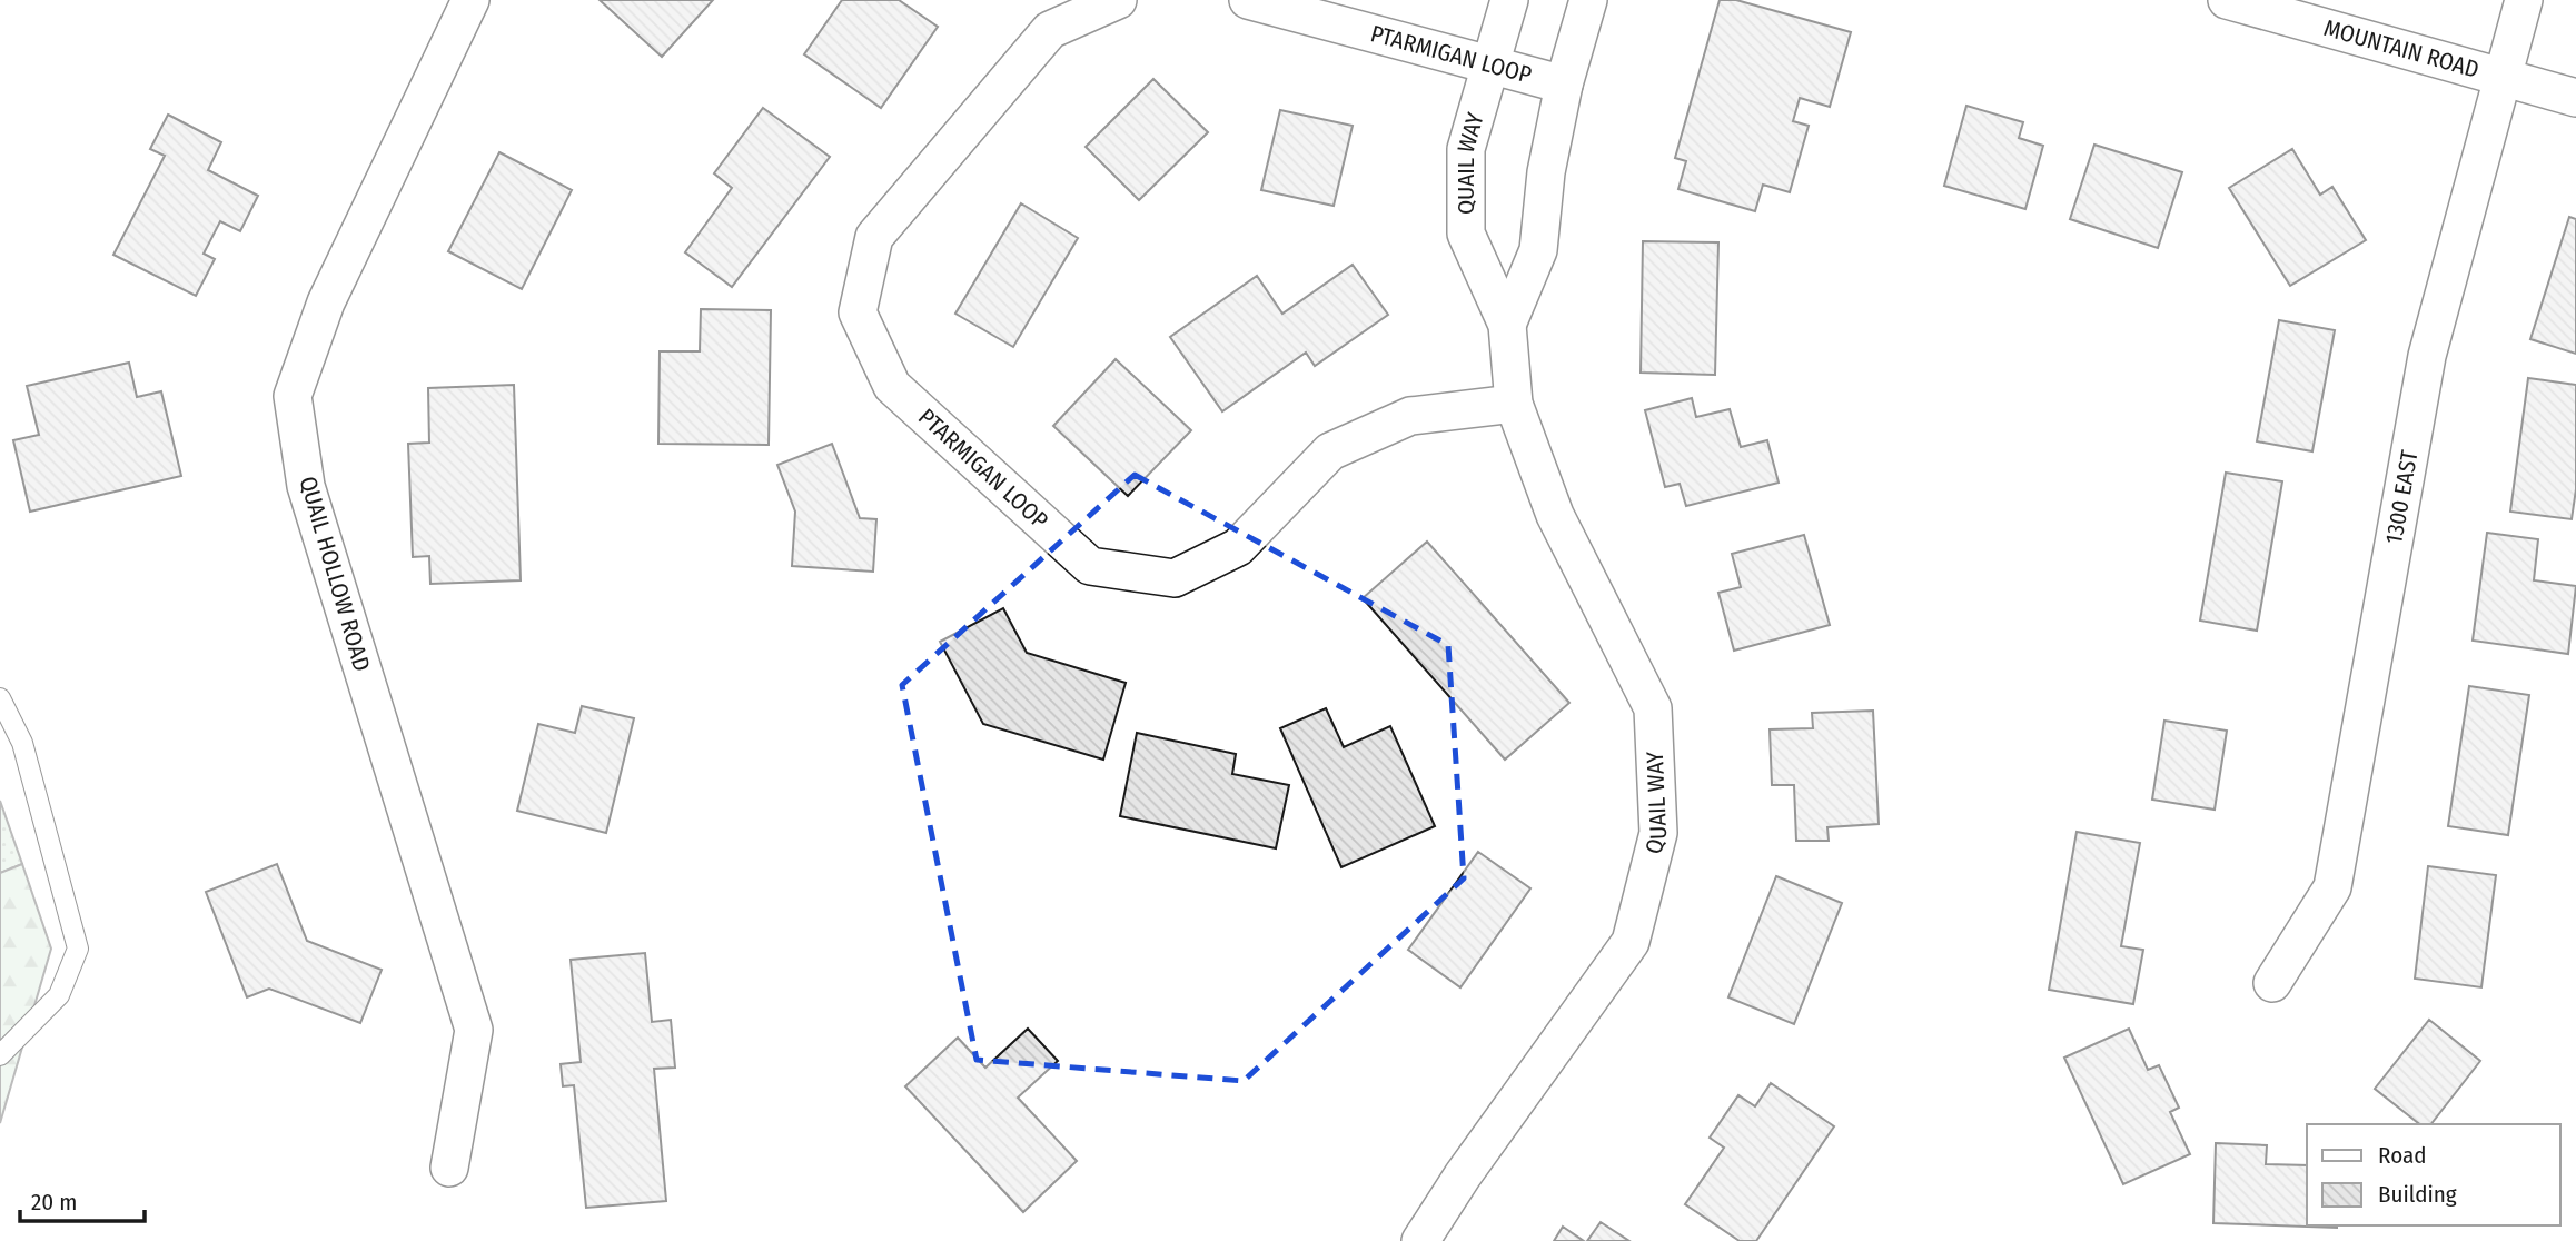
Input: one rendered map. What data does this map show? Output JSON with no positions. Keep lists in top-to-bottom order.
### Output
{
  "streets": {
    "street": [
      "MOUNTAIN ROAD",
      "PTARMIGAN LOOP",
      "QUAIL WAY",
      "1300 EAST",
      "QUAIL HOLLOW ROAD"
    ]
  },
  "crossings": [
    ["MOUNTAIN ROAD", "1300 EAST"],
    ["PTARMIGAN LOOP", "QUAIL WAY"]
  ],
  "legend": ["Road", "Building"],
  "scale_bar": "20 m"
}
